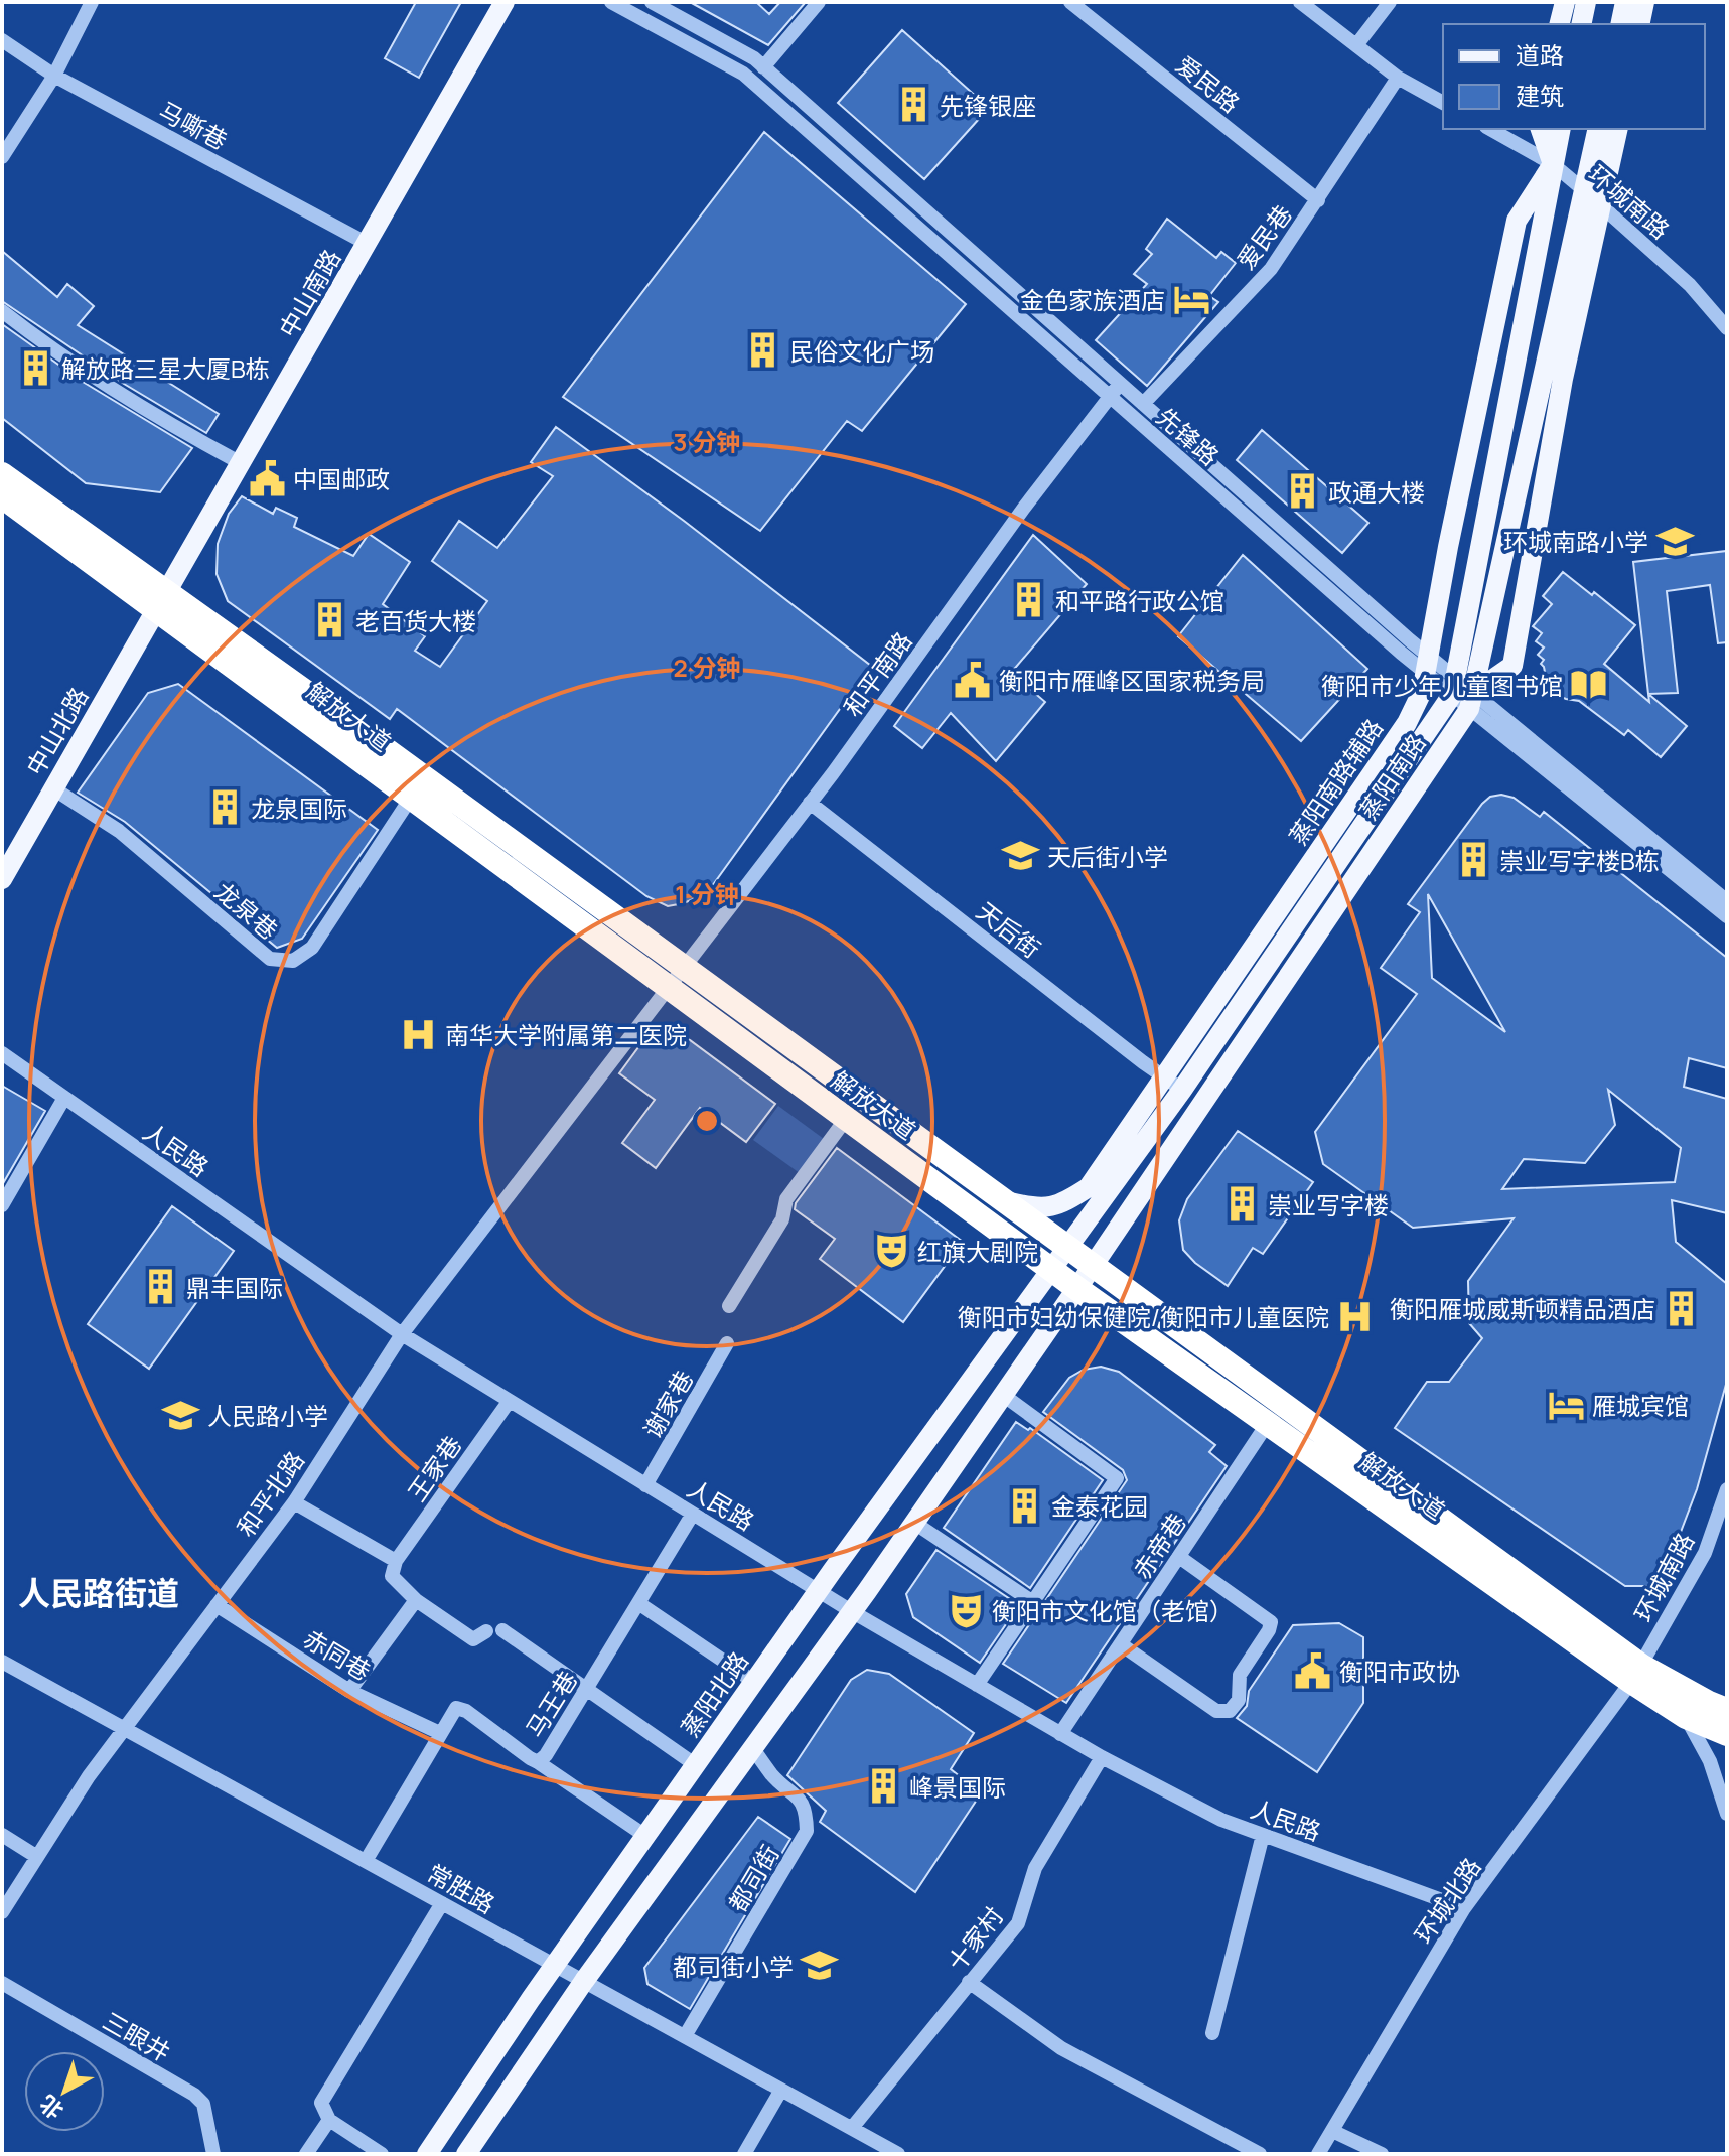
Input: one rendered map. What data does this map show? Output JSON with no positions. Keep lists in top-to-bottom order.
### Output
{
  "streets": {
    "highway": ["解放大道"],
    "main road": [
      "中山南路",
      "中山北路",
      "蒸阳南路",
      "蒸阳南路辅路",
      "蒸阳北路"
    ],
    "street": [
      "爱民路",
      "马嘶巷",
      "环城南路",
      "爱民巷",
      "先锋路",
      "和平南路",
      "龙泉巷",
      "天后街",
      "人民路",
      "谢家巷",
      "王家巷",
      "和平北路",
      "赤帝巷",
      "赤同巷",
      "马王巷",
      "都司街",
      "常胜路",
      "环城北路",
      "十家村",
      "三眼井"
    ]
  },
  "crossings": [
    ["爱民路", "爱民巷"],
    ["马嘶巷", "中山南路"],
    ["环城南路", "解放大道"],
    ["环城南路", "蒸阳南路"],
    ["环城南路", "蒸阳南路辅路"],
    ["环城南路", "环城北路"],
    ["爱民巷", "先锋路"],
    ["中山南路", "解放大道"],
    ["中山南路", "中山北路"],
    ["先锋路", "和平南路"],
    ["先锋路", "蒸阳南路"],
    ["先锋路", "蒸阳南路辅路"],
    ["和平南路", "解放大道"],
    ["和平南路", "天后街"],
    ["和平南路", "和平北路"],
    ["解放大道", "中山北路"],
    ["解放大道", "蒸阳南路"],
    ["解放大道", "蒸阳南路辅路"],
    ["解放大道", "龙泉巷"],
    ["解放大道", "和平北路"],
    ["解放大道", "赤帝巷"],
    ["解放大道", "蒸阳北路"],
    ["解放大道", "环城北路"],
    ["中山北路", "龙泉巷"],
    ["蒸阳南路", "蒸阳南路辅路"],
    ["蒸阳南路", "天后街"],
    ["蒸阳南路", "蒸阳北路"],
    ["蒸阳南路辅路", "天后街"],
    ["人民路", "谢家巷"],
    ["人民路", "王家巷"],
    ["人民路", "和平北路"],
    ["人民路", "赤帝巷"],
    ["人民路", "蒸阳北路"],
    ["人民路", "马王巷"],
    ["人民路", "环城北路"],
    ["人民路", "十家村"],
    ["和平北路", "赤同巷"],
    ["和平北路", "常胜路"],
    ["赤同巷", "马王巷"],
    ["蒸阳北路", "常胜路"],
    ["马王巷", "常胜路"],
    ["都司街", "常胜路"],
    ["常胜路", "十家村"]
  ],
  "districts": ["人民路街道"],
  "places": {
    "building": [
      "先锋银座",
      "民俗文化广场",
      "解放路三星大厦B栋",
      "政通大楼",
      "和平路行政公馆",
      "老百货大楼",
      "龙泉国际",
      "崇业写字楼B栋",
      "崇业写字楼",
      "鼎丰国际",
      "衡阳雁城威斯顿精品酒店",
      "金泰花园",
      "峰景国际"
    ],
    "hotel": ["金色家族酒店", "雁城宾馆"],
    "public building": ["中国邮政", "衡阳市雁峰区国家税务局", "衡阳市政协"],
    "school or university": [
      "环城南路小学",
      "天后街小学",
      "人民路小学",
      "都司街小学"
    ],
    "library": ["衡阳市少年儿童图书馆"],
    "hospital": ["南华大学附属第二医院", "衡阳市妇幼保健院/衡阳市儿童医院"],
    "theatre": ["红旗大剧院", "衡阳市文化馆（老馆）"]
  },
  "legend": ["道路", "建筑"],
  "north": "bottom left",
  "rings": ["3 分钟", "2 分钟", "1 分钟"]
}
